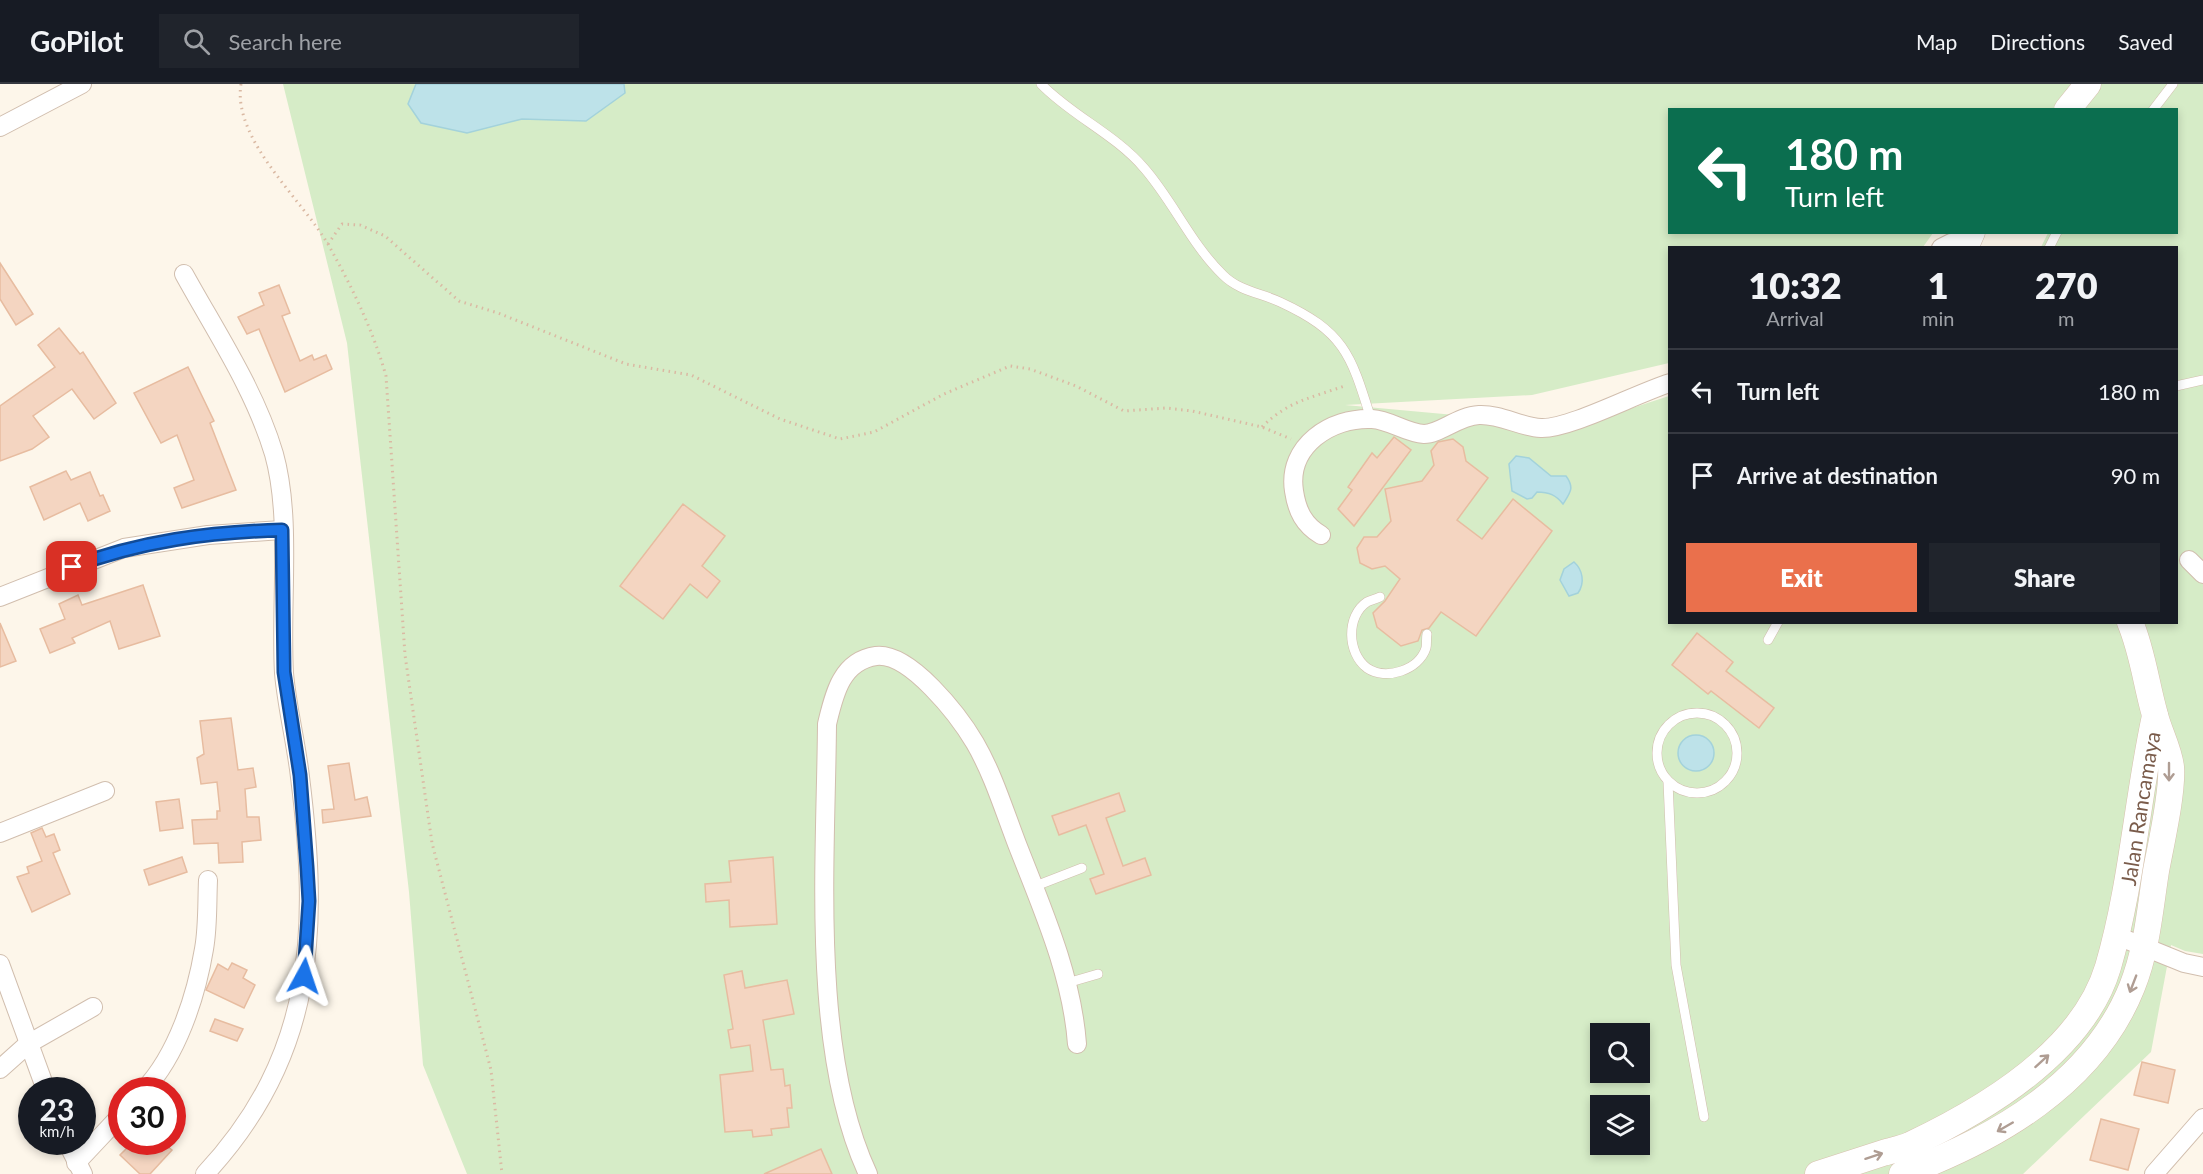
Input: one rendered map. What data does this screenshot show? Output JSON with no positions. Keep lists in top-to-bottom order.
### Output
{
  "streets": {
    "street": ["Jalan Rancamaya"]
  },
  "page": {
    "header": "GoPilot",
    "search": "Search here",
    "nav": ["Map", "Directions", "Saved"],
    "turn": ["180 m", "Turn left"],
    "eta": [
      "10:32",
      "Arrival",
      "1",
      "min",
      "270",
      "m"
    ],
    "list": [
      {
        "name": "Turn left",
        "value": "180 m"
      },
      {
        "name": "Arrive at destination",
        "value": "90 m"
      }
    ],
    "buttons": ["Exit", "Share"],
    "speed": "23 km/h",
    "limit": "30"
  }
}
